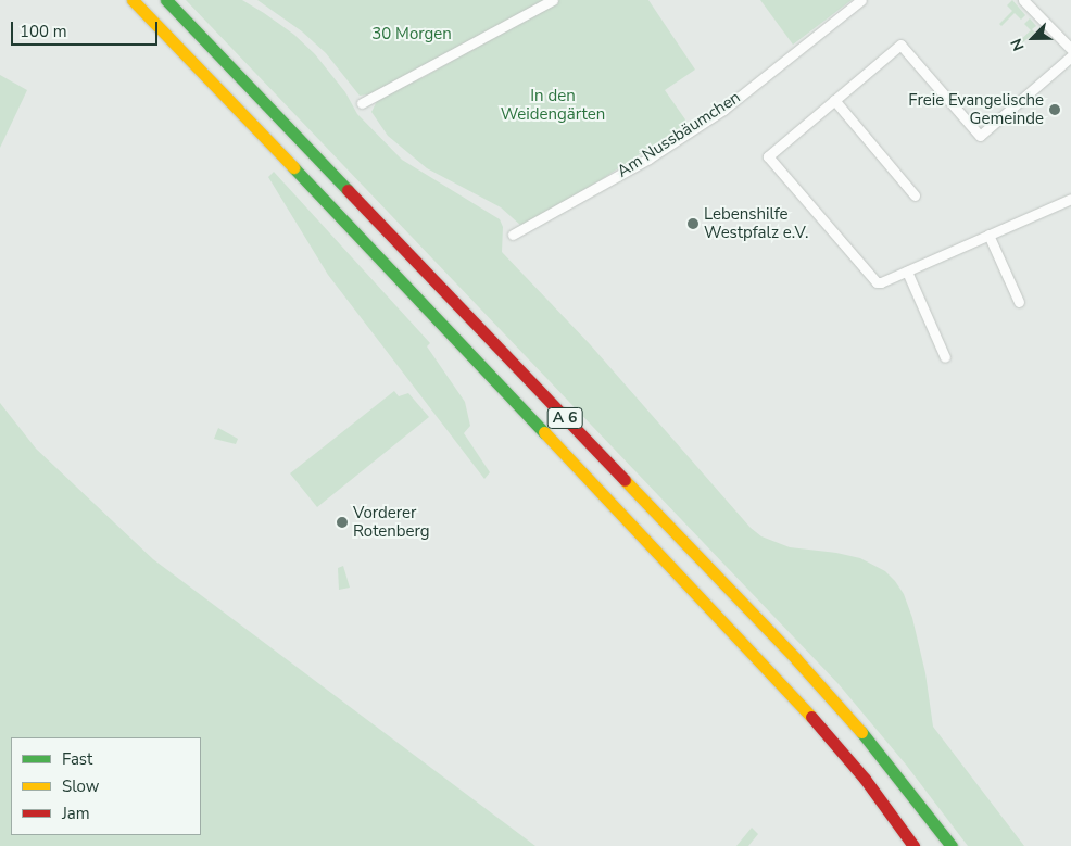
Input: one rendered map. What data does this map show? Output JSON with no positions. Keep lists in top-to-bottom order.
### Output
{
  "streets": {
    "highway": ["A 6"],
    "street": ["Am Nussbäumchen"]
  },
  "parks": ["30 Morgen", "In den Weidengärten"],
  "places": ["Freie Evangelische Gemeinde", "Lebenshilfe Westpfalz e.V.", "Vorderer Rotenberg"],
  "legend": ["Fast", "Slow", "Jam"],
  "scale_bar": "100 m",
  "north": "bottom left"
}
